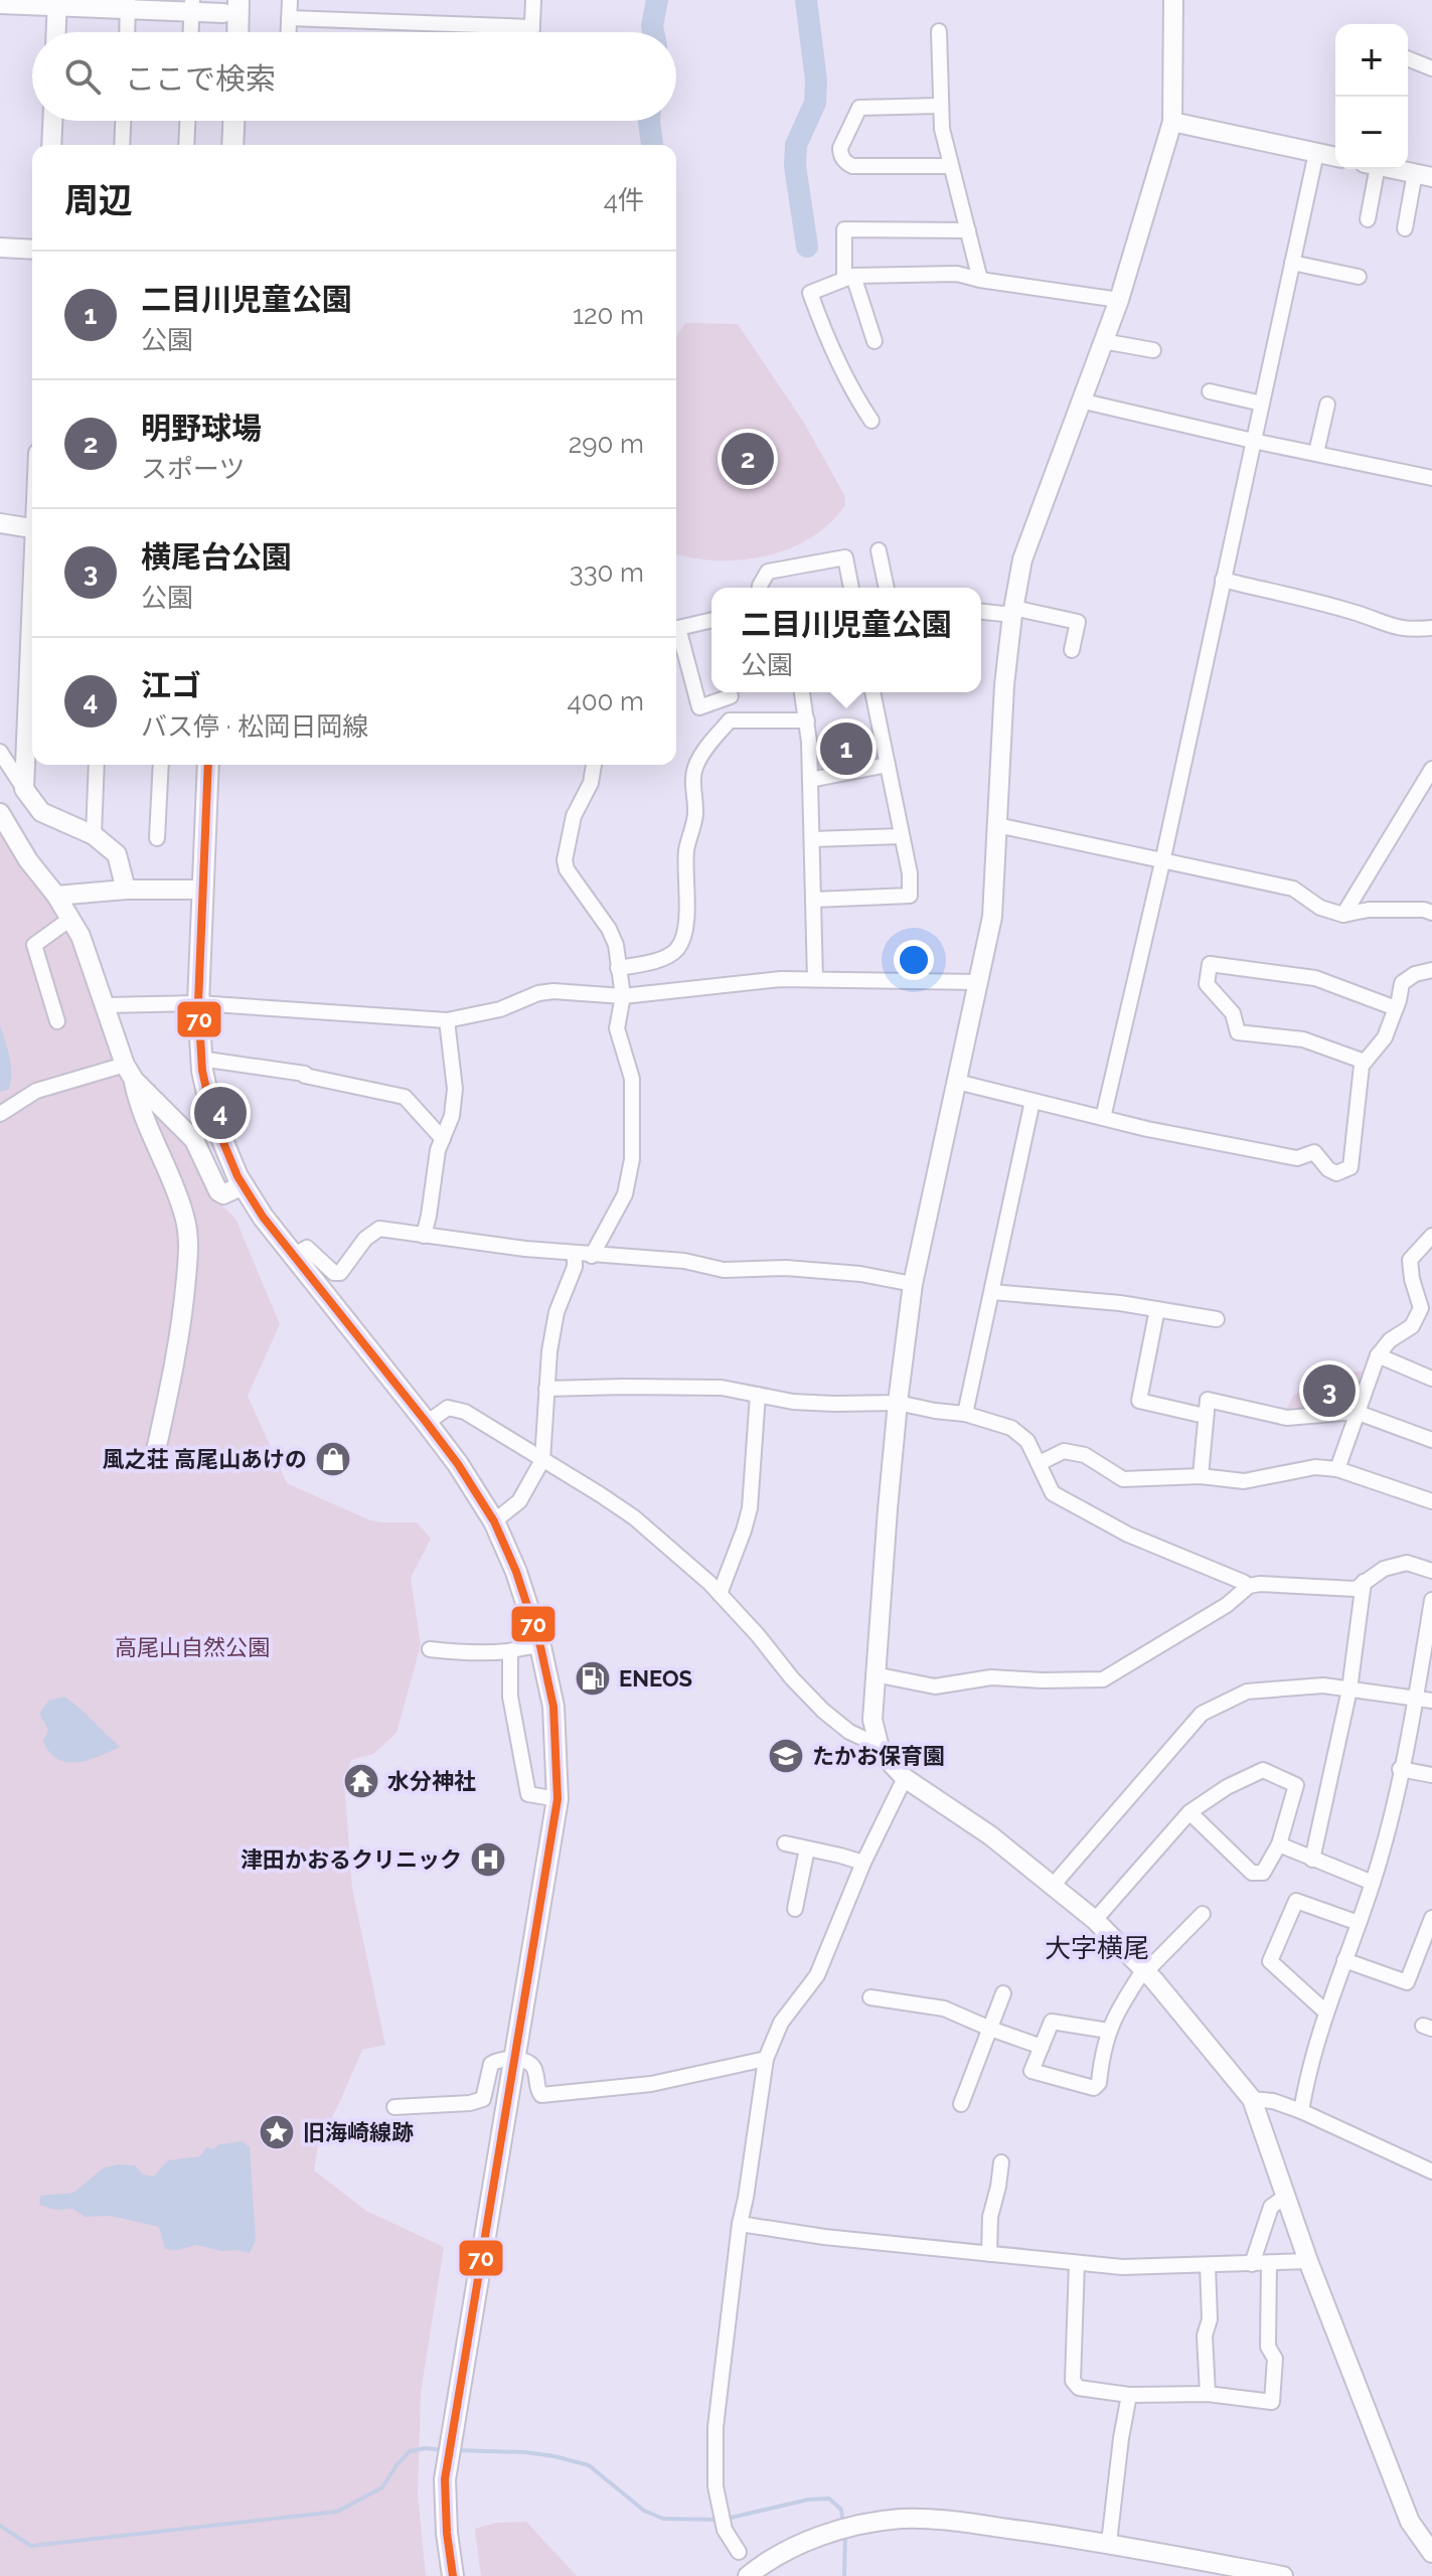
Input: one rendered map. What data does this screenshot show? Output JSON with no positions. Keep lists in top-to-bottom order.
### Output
{
  "districts": ["大字横尾"],
  "parks": ["高尾山自然公園"],
  "places": {
    "shop": ["風之荘 高尾山あけの"],
    "fuel station": ["ENEOS"],
    "school or university": ["たかお保育園"],
    "temple": ["水分神社"],
    "hospital": ["津田かおるクリニック"],
    "place": ["旧海崎線跡"]
  },
  "lines": ["transit line 70"],
  "page": {
    "map_buttons": ["+", "−"],
    "search": "ここで検索",
    "heading": ["周辺", "4件"],
    "list": [
      {
        "mark": "1",
        "name": "二目川児童公園",
        "note": "公園",
        "value": "120 m"
      },
      {
        "mark": "2",
        "name": "明野球場",
        "note": "スポーツ",
        "value": "290 m"
      },
      {
        "mark": "3",
        "name": "横尾台公園",
        "note": "公園",
        "value": "330 m"
      },
      {
        "mark": "4",
        "name": "江ゴ",
        "note": "バス停 · 松岡日岡線",
        "value": "400 m"
      }
    ],
    "pins": [
      "2",
      "1",
      "4",
      "3"
    ],
    "popup": ["二目川児童公園", "公園"]
  }
}
